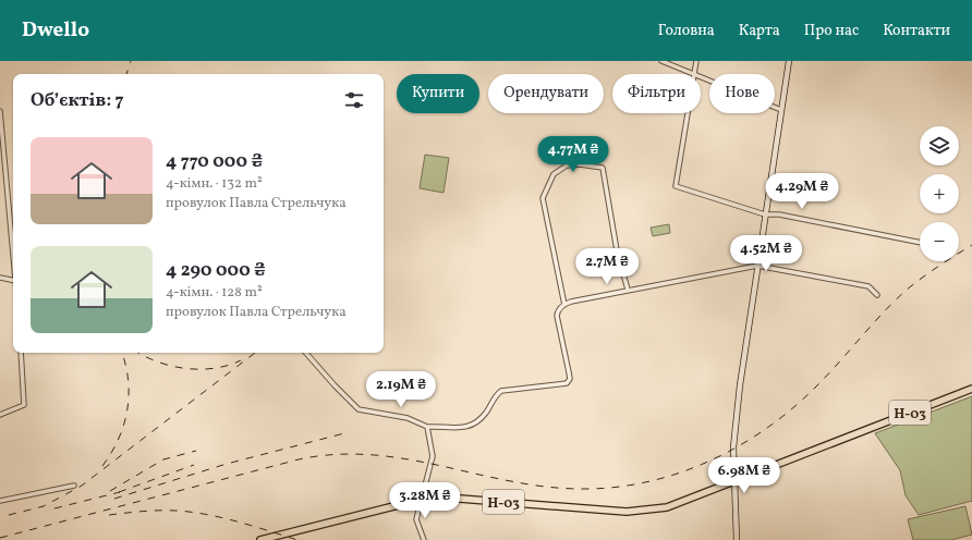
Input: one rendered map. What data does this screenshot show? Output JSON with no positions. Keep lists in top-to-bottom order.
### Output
{
  "streets": {
    "main road": ["Н-03"]
  },
  "page": {
    "header": "Dwello",
    "nav": [
      "Головна",
      "Карта",
      "Про нас",
      "Контакти"
    ],
    "chip": [
      "Купити",
      "Орендувати",
      "Фільтри",
      "Нове"
    ],
    "heading": "Об’єктів: 7",
    "map_buttons": ["+", "−"],
    "list": [
      {
        "name": "4 770 000 ₴",
        "note": "4-кімн. · 132 m² · провулок Павла Стрельчука"
      },
      {
        "name": "4 290 000 ₴",
        "note": "4-кімн. · 128 m² · провулок Павла Стрельчука"
      }
    ],
    "price": [
      "4.77M ₴",
      "4.29M ₴",
      "4.52M ₴",
      "2.7M ₴",
      "2.19M ₴",
      "6.98M ₴",
      "3.28M ₴"
    ]
  }
}
